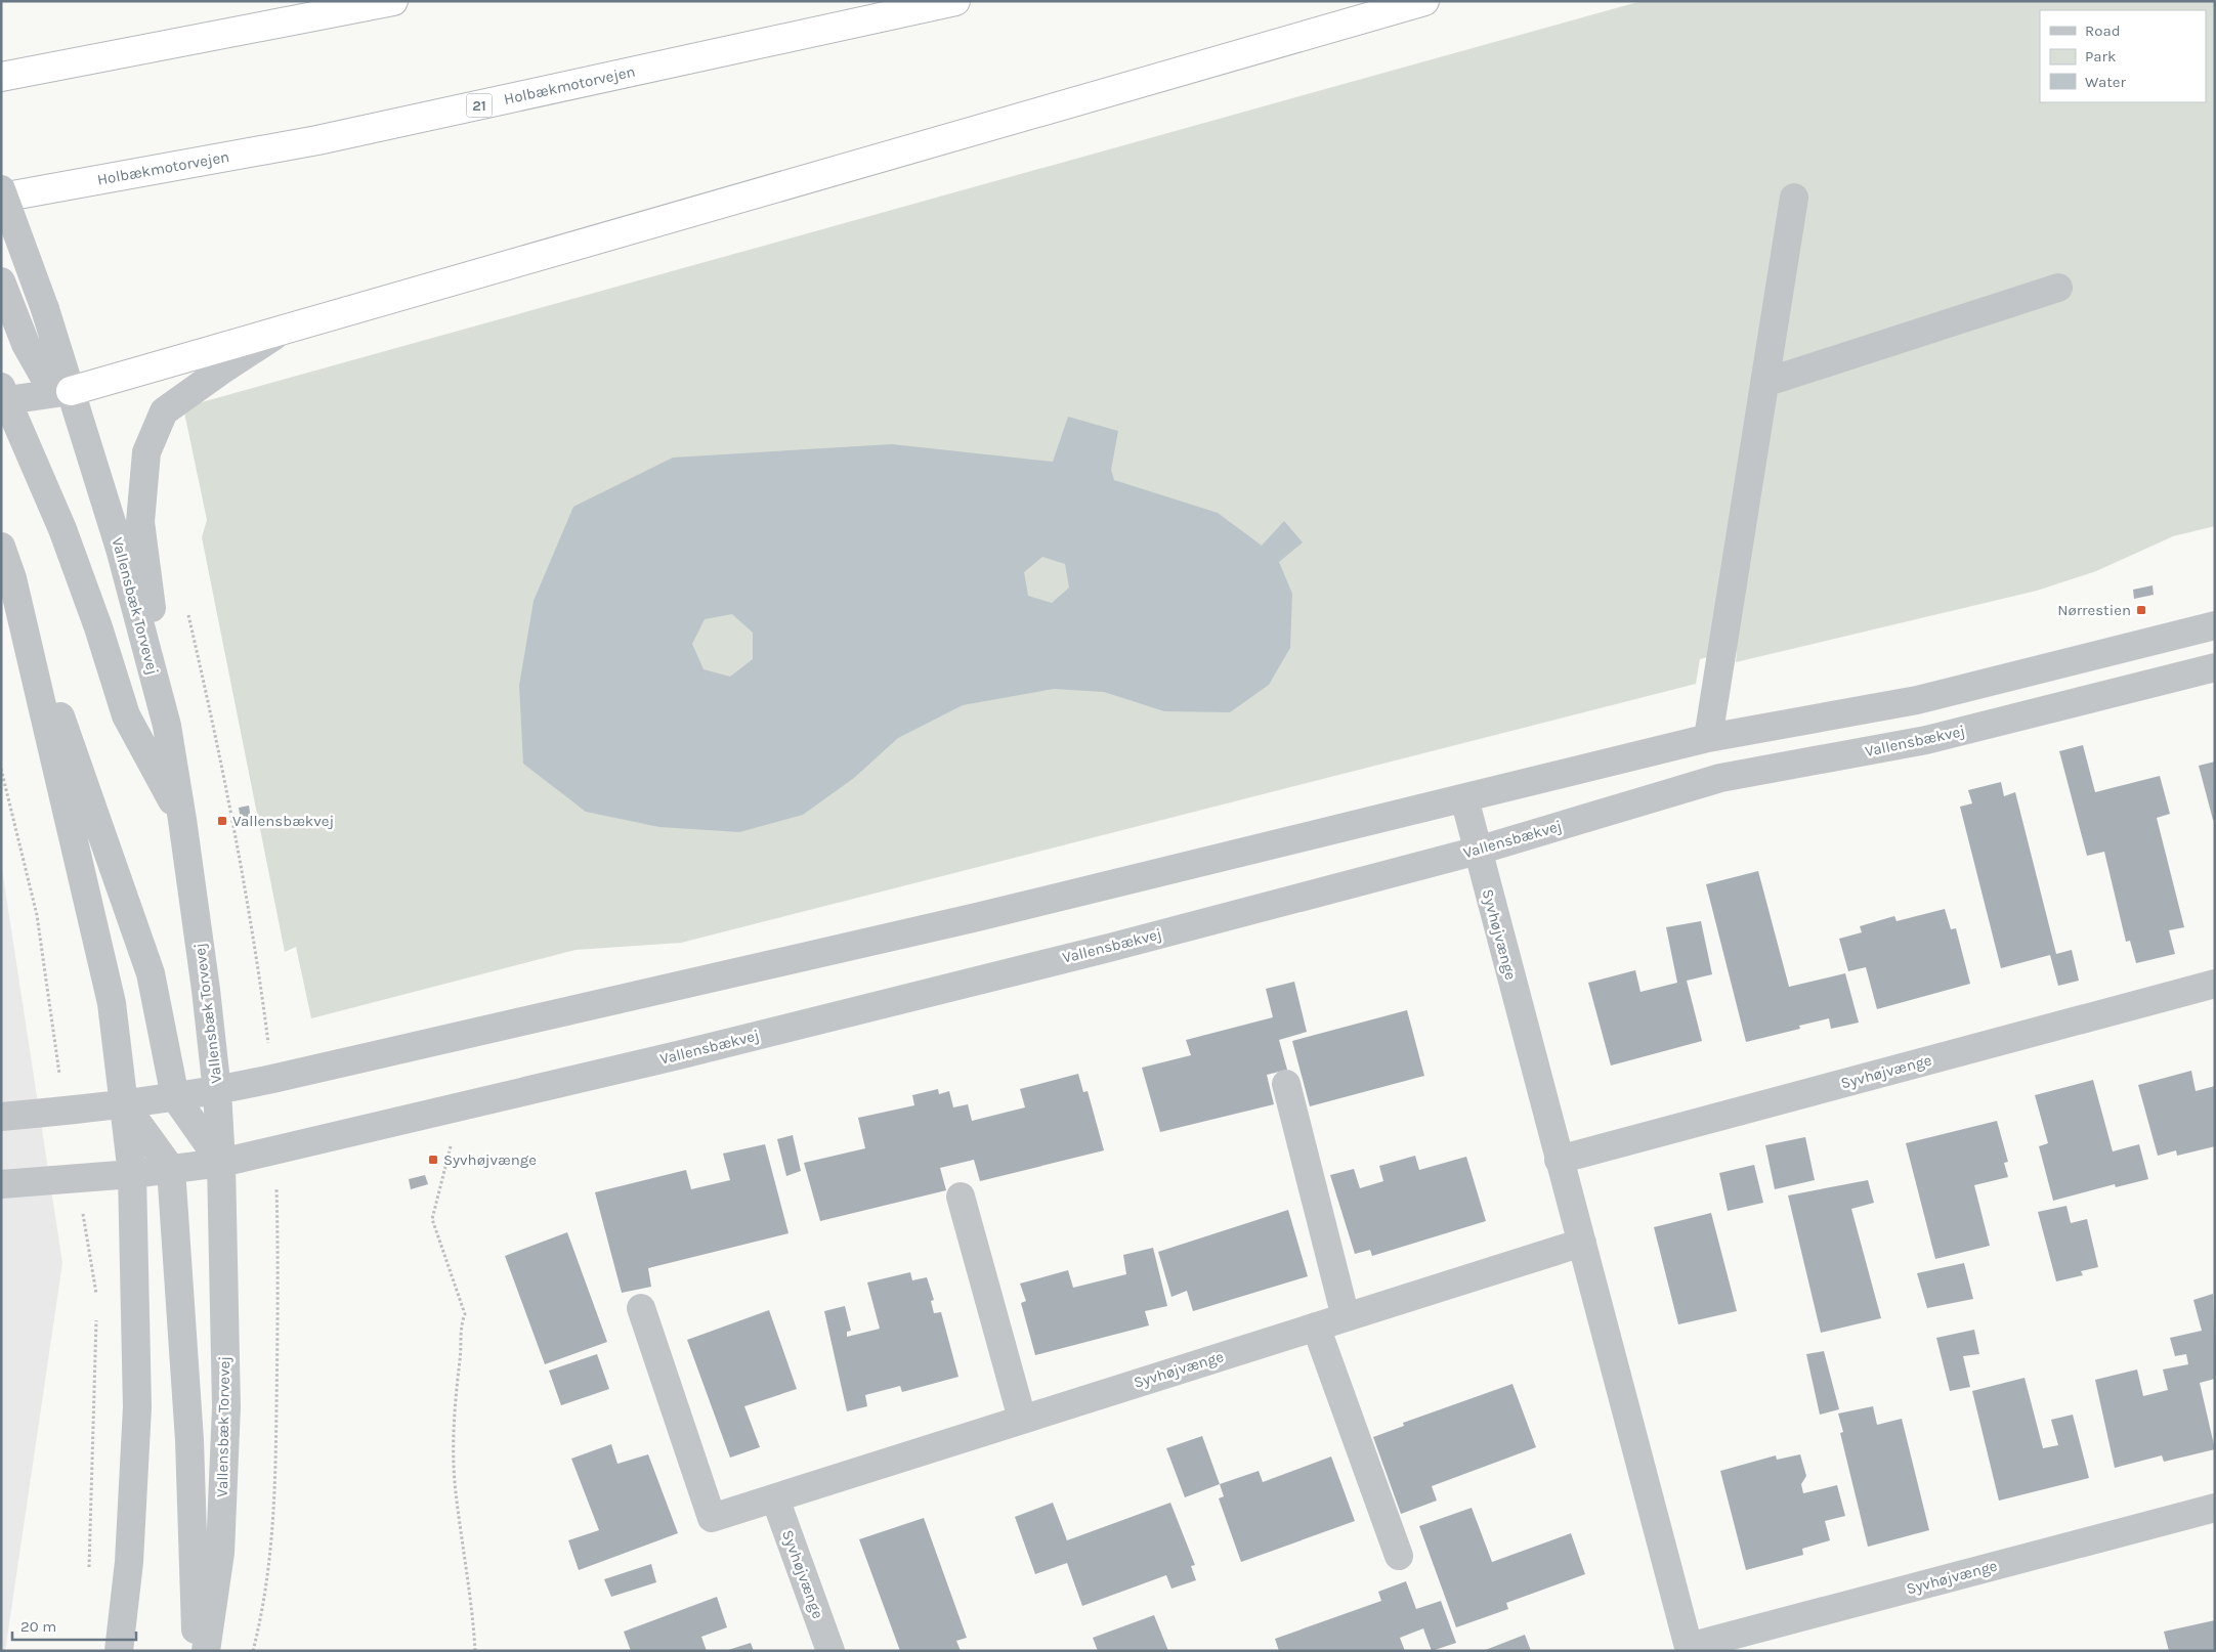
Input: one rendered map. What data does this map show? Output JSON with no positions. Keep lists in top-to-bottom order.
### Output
{
  "streets": {
    "highway": ["Holbækmotorvejen", "21"],
    "street": ["Vallensbæk Torvevej", "Vallensbækvej", "Syvhøjvænge"]
  },
  "crossings": [
    ["Vallensbæk Torvevej", "Vallensbækvej"],
    ["Vallensbækvej", "Syvhøjvænge"]
  ],
  "places": {
    "transit": ["Nørrestien", "Vallensbækvej", "Syvhøjvænge"]
  },
  "legend": ["Road", "Park", "Water"],
  "scale_bar": "20 m"
}
